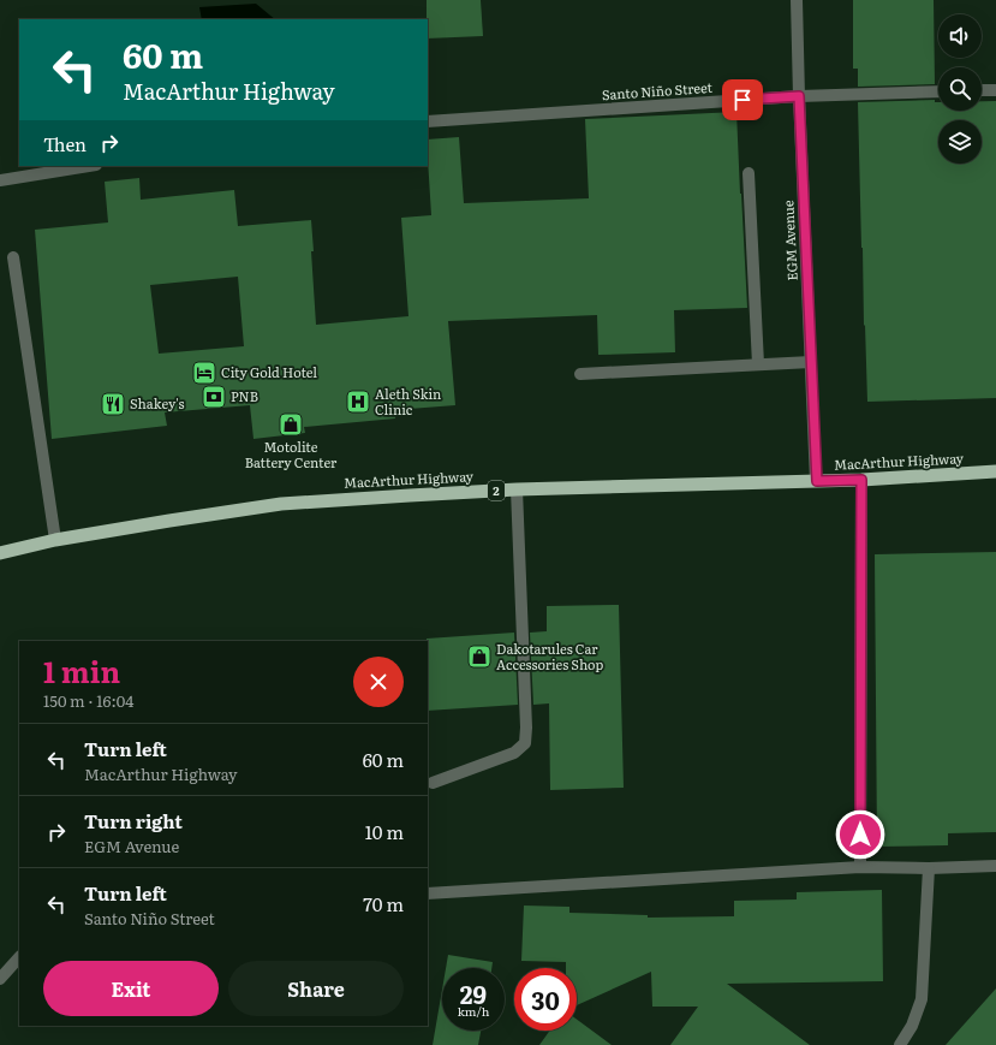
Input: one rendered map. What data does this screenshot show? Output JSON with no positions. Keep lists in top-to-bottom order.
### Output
{
  "streets": {
    "highway": ["MacArthur Highway", "2"],
    "street": ["Santo Niño Street", "EGM Avenue"]
  },
  "crossings": [
    ["Santo Niño Street", "EGM Avenue"],
    ["EGM Avenue", "MacArthur Highway"]
  ],
  "places": {
    "hotel": ["City Gold Hotel"],
    "bank": ["PNB"],
    "hospital": ["Aleth Skin Clinic"],
    "restaurant": ["Shakey's"],
    "shop": ["Motolite Battery Center", "Dakotarules Car Accessories Shop"]
  },
  "page": {
    "turn": ["60 m", "MacArthur Highway"],
    "then": "Then",
    "heading": ["1 min", "150 m · 16:04"],
    "list": [
      {
        "name": "Turn left",
        "note": "MacArthur Highway",
        "value": "60 m"
      },
      {
        "name": "Turn right",
        "note": "EGM Avenue",
        "value": "10 m"
      },
      {
        "name": "Turn left",
        "note": "Santo Niño Street",
        "value": "70 m"
      }
    ],
    "buttons": ["Exit", "Share"],
    "speed": "29 km/h",
    "limit": "30"
  }
}
